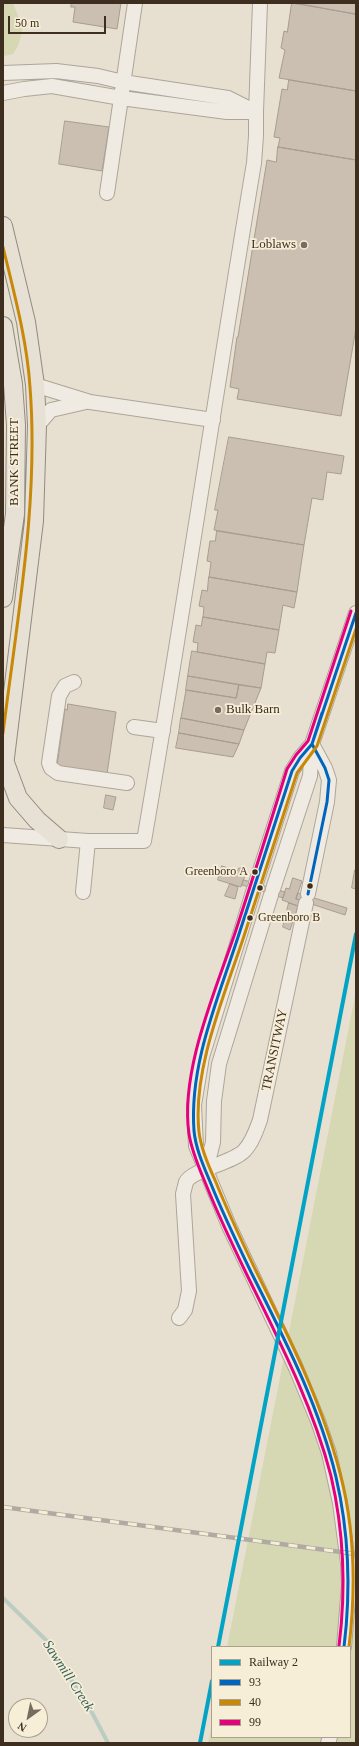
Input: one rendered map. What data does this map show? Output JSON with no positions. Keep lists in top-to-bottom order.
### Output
{
  "streets": {
    "main road": ["BANK STREET"],
    "lane": ["TRANSITWAY"]
  },
  "water": ["Sawmill Creek"],
  "places": [
    "Loblaws",
    "Bulk Barn",
    "Greenboro A",
    "Greenboro B"
  ],
  "lines": [
    "transit line 40",
    "transit line 99",
    "transit line 93",
    "rail line 2"
  ],
  "legend": [
    "Railway 2",
    "93",
    "40",
    "99"
  ],
  "scale_bar": "50 m",
  "north": "bottom left"
}
